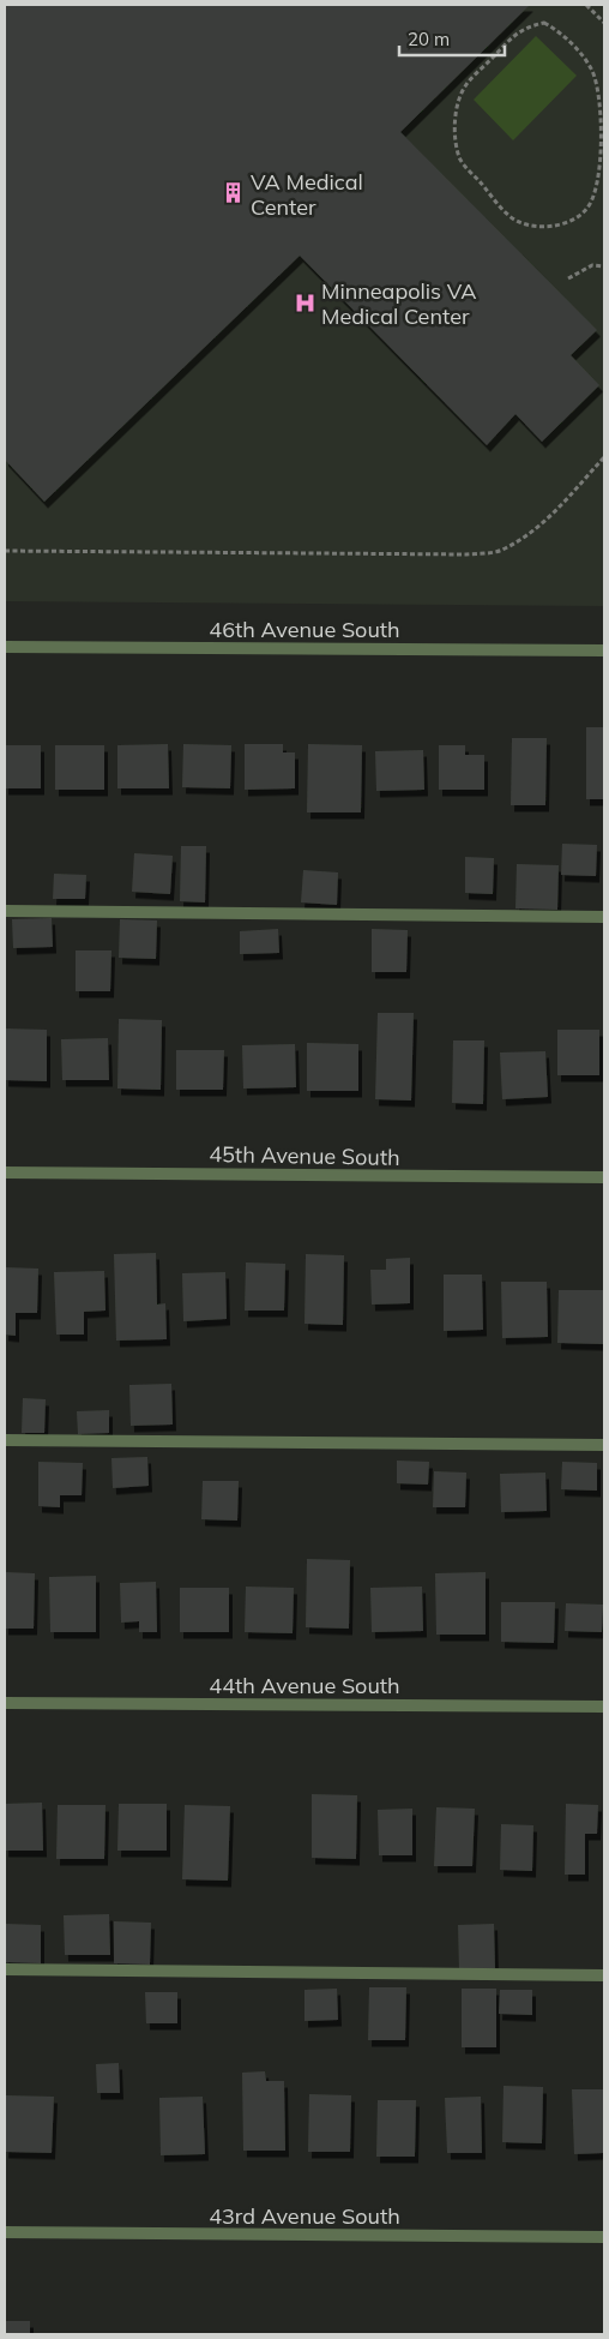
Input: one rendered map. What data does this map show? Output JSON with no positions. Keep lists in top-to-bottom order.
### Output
{
  "streets": {
    "street": [
      "46th Avenue South",
      "45th Avenue South",
      "44th Avenue South",
      "43rd Avenue South"
    ]
  },
  "places": {
    "building": ["VA Medical Center"],
    "hospital": ["Minneapolis VA Medical Center"]
  },
  "scale_bar": "20 m"
}
